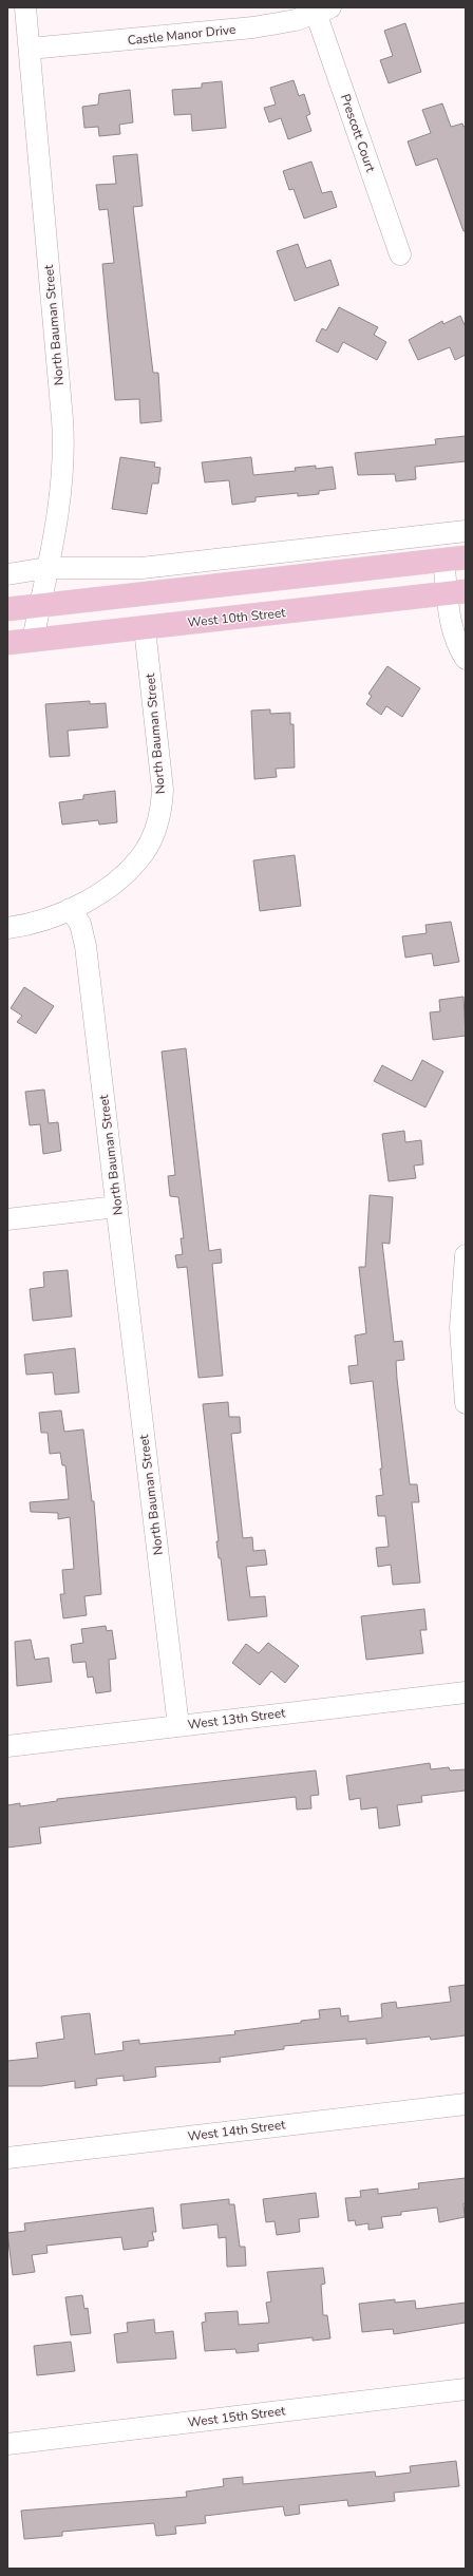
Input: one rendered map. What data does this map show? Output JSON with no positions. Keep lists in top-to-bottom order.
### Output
{
  "streets": {
    "main road": ["West 10th Street"],
    "street": [
      "Castle Manor Drive",
      "Prescott Court",
      "North Bauman Street",
      "West 13th Street",
      "West 14th Street",
      "West 15th Street"
    ]
  },
  "crossings": [
    ["Castle Manor Drive", "Prescott Court"],
    ["Castle Manor Drive", "North Bauman Street"],
    ["North Bauman Street", "West 10th Street"],
    ["North Bauman Street", "West 13th Street"]
  ]
}
